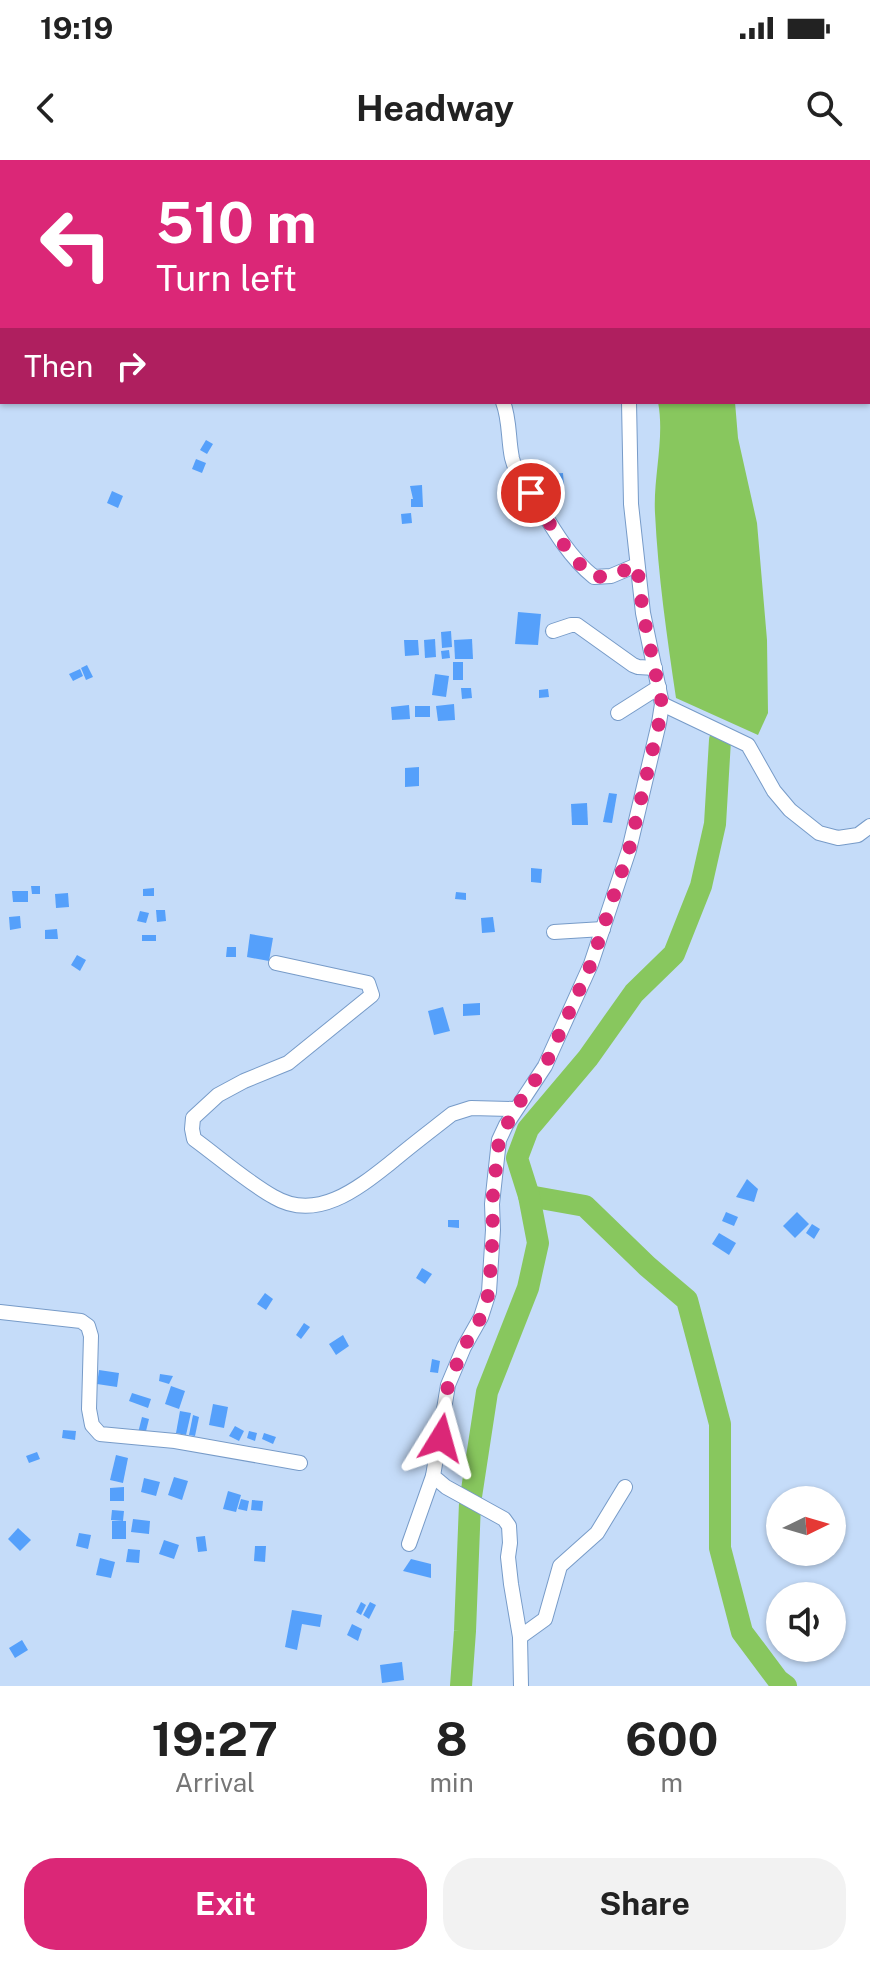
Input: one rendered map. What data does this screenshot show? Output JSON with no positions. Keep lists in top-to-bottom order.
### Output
{
  "north": "right",
  "page": {
    "status": "19:19",
    "header": "Headway",
    "turn": ["510 m", "Turn left"],
    "then": "Then",
    "eta": [
      "19:27",
      "Arrival",
      "8",
      "min",
      "600",
      "m"
    ],
    "buttons": ["Exit", "Share"]
  }
}
